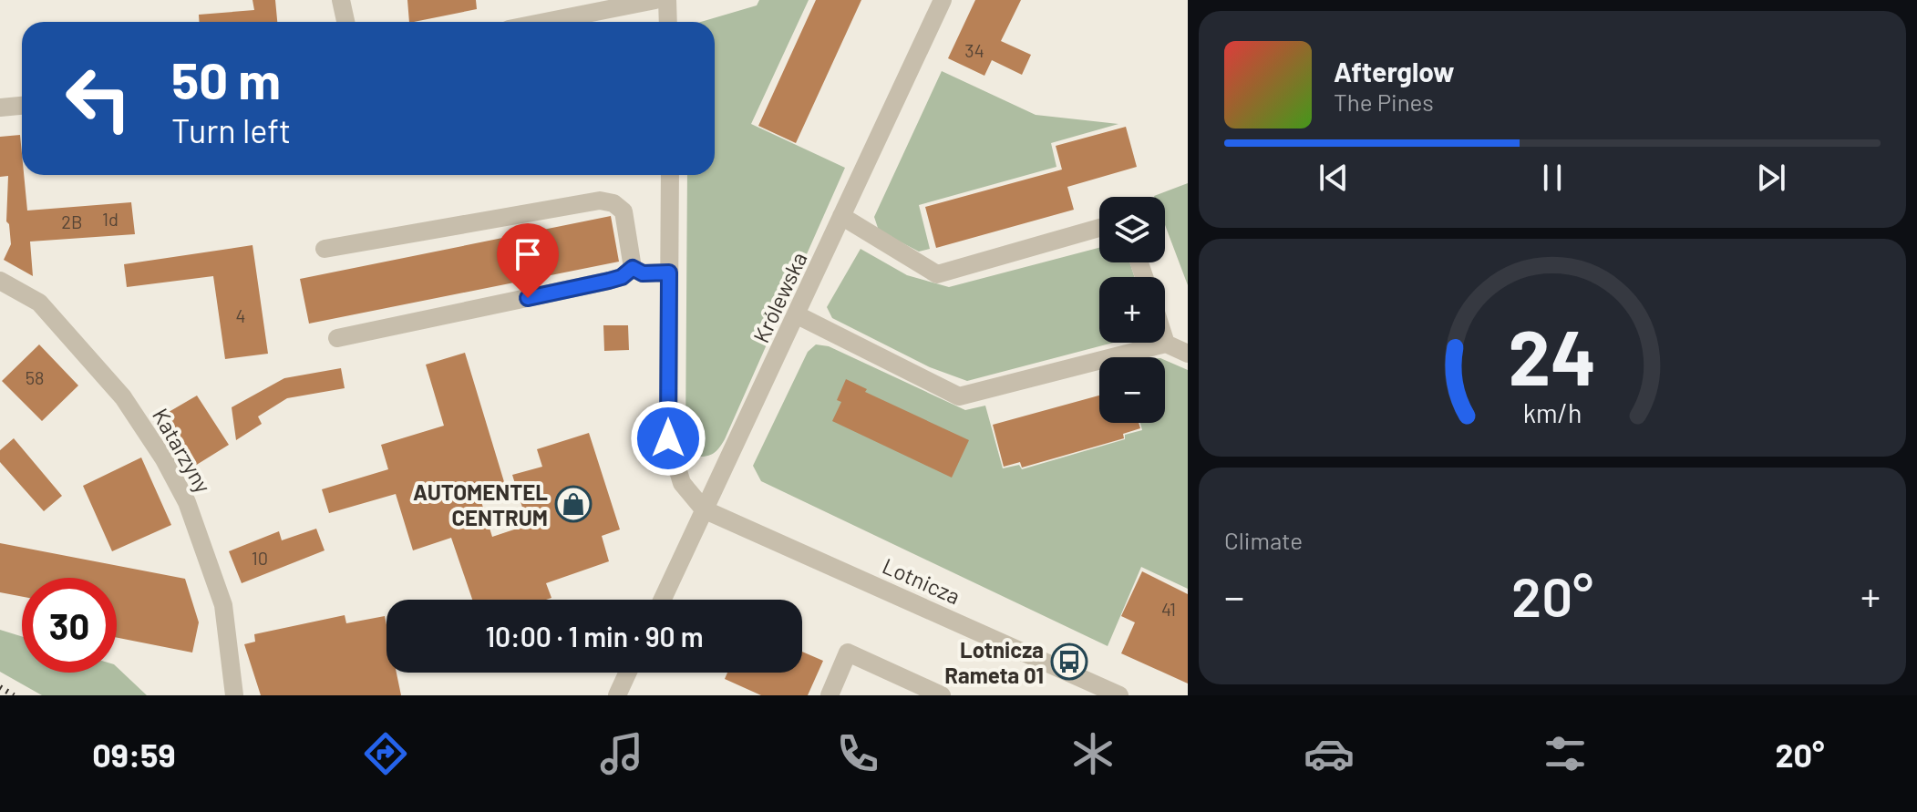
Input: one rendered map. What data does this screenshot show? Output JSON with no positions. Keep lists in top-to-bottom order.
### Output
{
  "streets": {
    "street": ["Królewska", "Katarzyny", "Lotnicza"]
  },
  "crossings": [
    ["Królewska", "Lotnicza"]
  ],
  "places": {
    "shop": ["AUTOMENTEL CENTRUM"],
    "bus stop": ["Lotnicza Rameta 01"]
  },
  "house_numbers": [
    "34",
    "1d",
    "2B",
    "4",
    "58",
    "10",
    "41"
  ],
  "page": {
    "turn": ["50 m", "Turn left"],
    "song": ["Afterglow", "The Pines"],
    "map_buttons": ["+", "−"],
    "tile": "Climate",
    "heat": ["−", "20°", "+"],
    "limit": "30",
    "trip": "10:00 · 1 min · 90 m",
    "tabs": ["09:59", "20°"],
    "gauge": ["24", "km/h"]
  }
}
